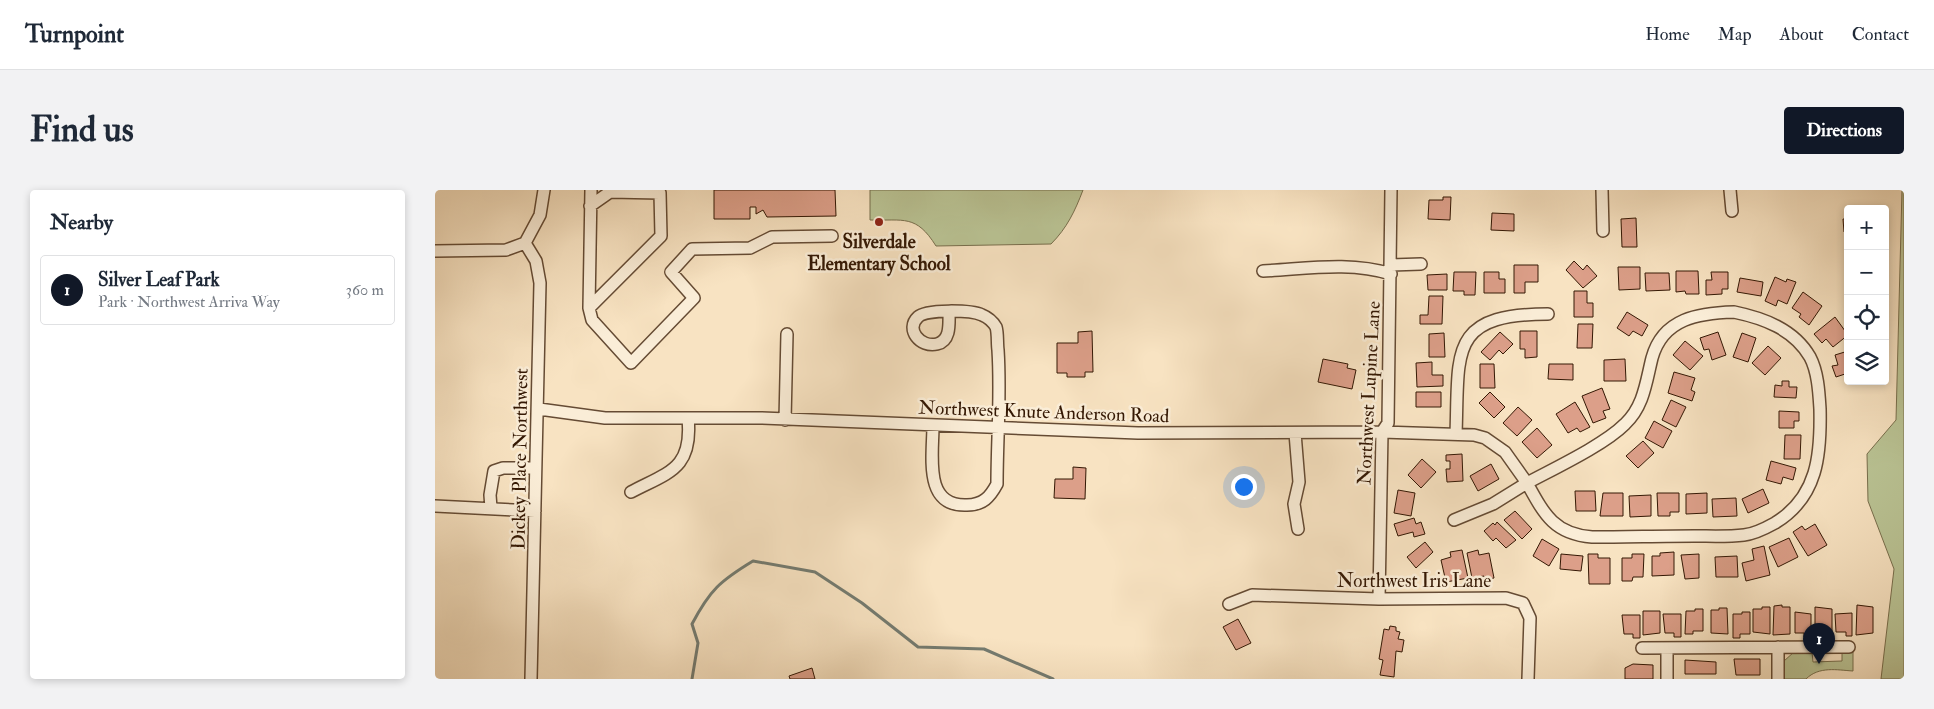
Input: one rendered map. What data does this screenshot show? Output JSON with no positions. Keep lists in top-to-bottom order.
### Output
{
  "streets": {
    "street": [
      "Northwest Lupine Lane",
      "Northwest Knute Anderson Road",
      "Dickey Place Northwest",
      "Northwest Iris Lane"
    ]
  },
  "crossings": [
    ["Northwest Lupine Lane", "Northwest Knute Anderson Road"],
    ["Northwest Lupine Lane", "Northwest Iris Lane"],
    ["Northwest Knute Anderson Road", "Dickey Place Northwest"]
  ],
  "places": ["Silverdale Elementary School"],
  "page": {
    "header": "Turnpoint",
    "nav": [
      "Home",
      "Map",
      "About",
      "Contact"
    ],
    "buttons": "Directions",
    "title": "Find us",
    "heading": "Nearby",
    "map_buttons": ["+", "−"],
    "list": [
      {
        "mark": "1",
        "name": "Silver Leaf Park",
        "note": "Park · Northwest Arriva Way",
        "value": "360 m"
      }
    ],
    "pins": "1"
  }
}
